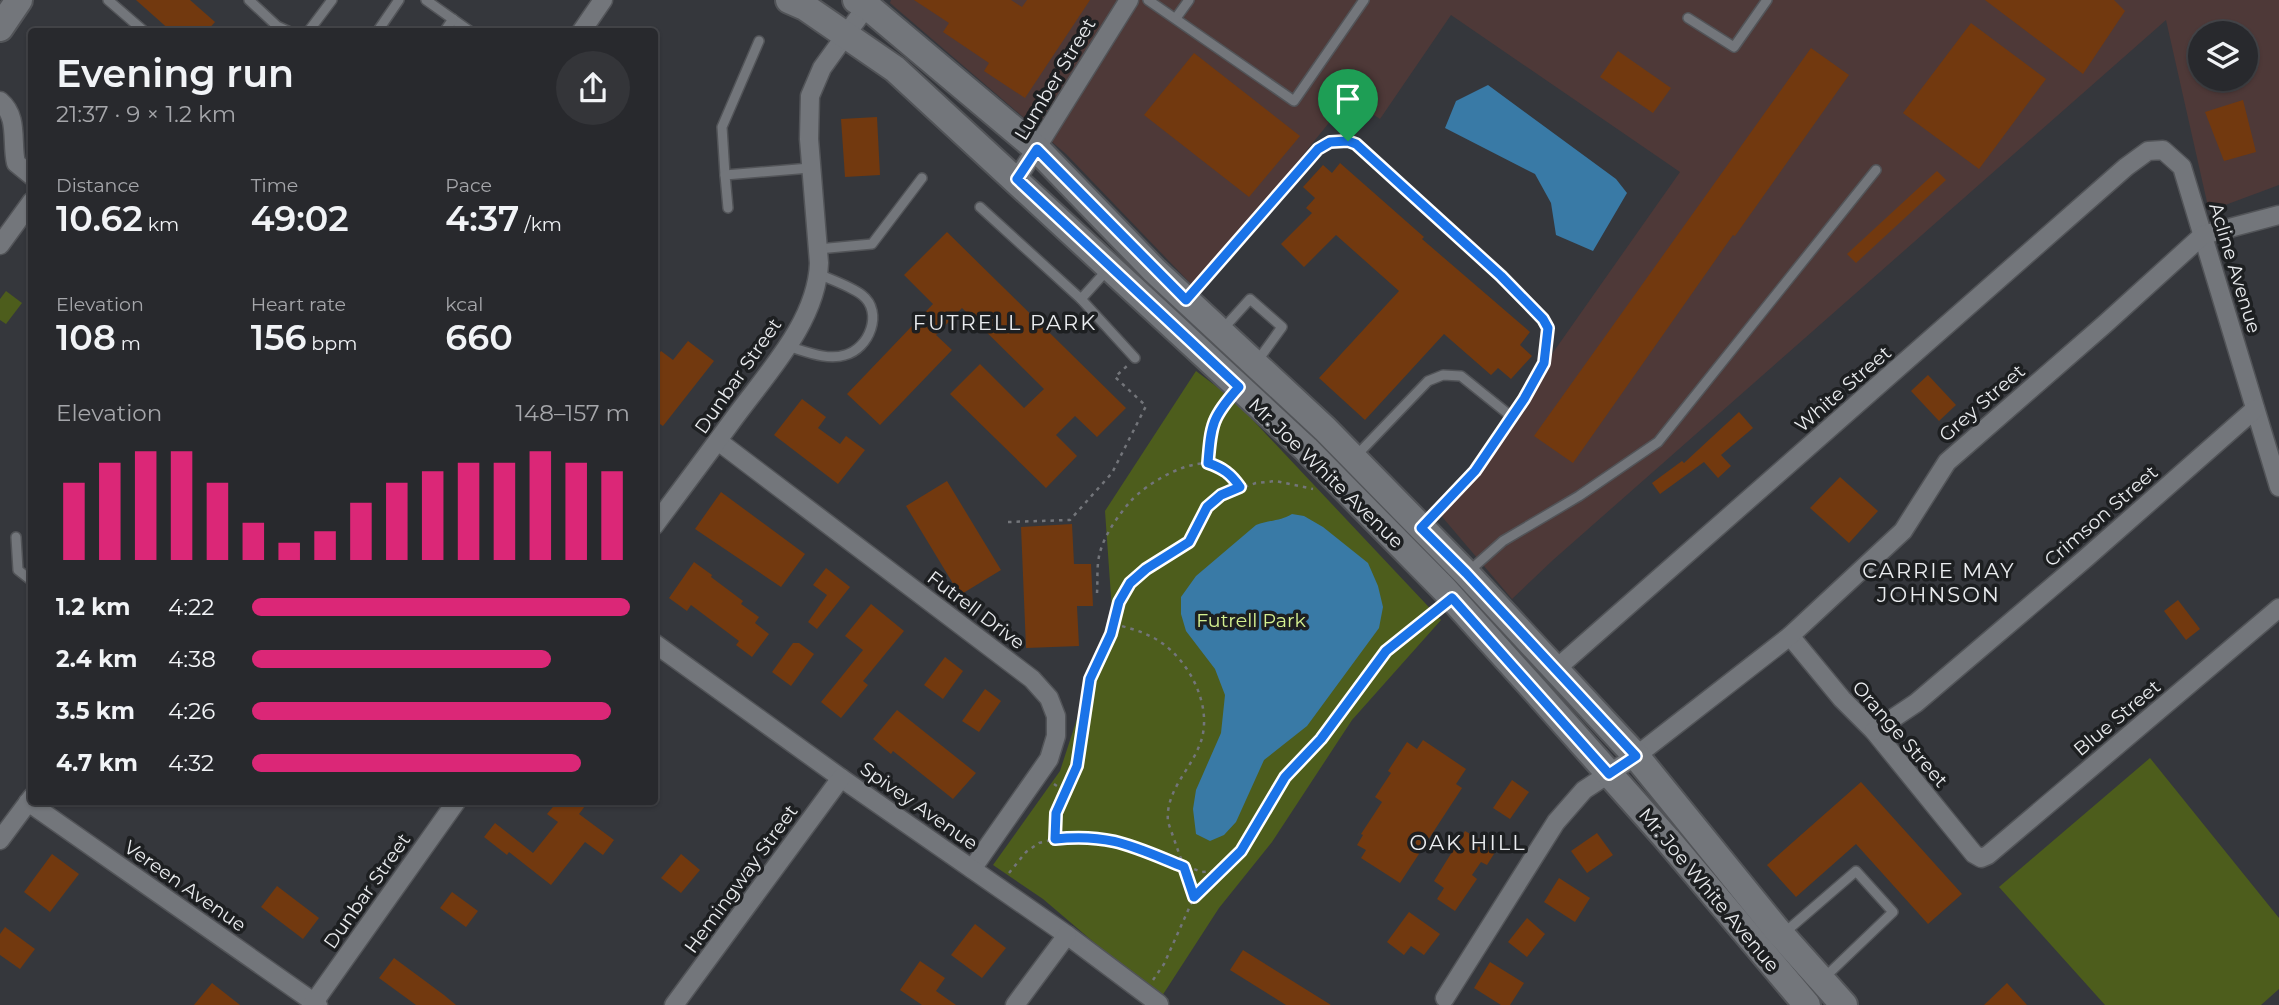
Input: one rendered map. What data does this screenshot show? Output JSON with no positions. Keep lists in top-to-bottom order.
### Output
{
  "streets": {
    "main road": ["Mr. Joe White Avenue"],
    "street": [
      "Lumber Street",
      "Acline Avenue",
      "Dunbar Street",
      "White Street",
      "Grey Street",
      "Crimson Street",
      "Futrell Drive",
      "Blue Street",
      "Orange Street",
      "Spivey Avenue",
      "Hemingway Street",
      "Vereen Avenue"
    ]
  },
  "crossings": [
    ["Lumber Street", "Mr. Joe White Avenue"],
    ["Acline Avenue", "White Street"],
    ["Acline Avenue", "Grey Street"],
    ["Acline Avenue", "Crimson Street"],
    ["Dunbar Street", "Mr. Joe White Avenue"],
    ["Dunbar Street", "Futrell Drive"],
    ["Dunbar Street", "Vereen Avenue"],
    ["White Street", "Mr. Joe White Avenue"],
    ["Grey Street", "Mr. Joe White Avenue"],
    ["Grey Street", "Orange Street"],
    ["Crimson Street", "Orange Street"],
    ["Futrell Drive", "Spivey Avenue"],
    ["Blue Street", "Orange Street"],
    ["Spivey Avenue", "Hemingway Street"]
  ],
  "districts": ["FUTRELL PARK", "CARRIE MAY JOHNSON", "OAK HILL"],
  "parks": ["Futrell Park"],
  "page": {
    "heading": ["Evening run", "21:37 · 9 × 1.2 km"],
    "stats": [
      ["Distance", "10.62 km"],
      ["Time", "49:02"],
      ["Pace", "4:37 /km"],
      ["Elevation", "108 m"],
      ["Heart rate", "156 bpm"],
      ["kcal", "660"]
    ],
    "chart": ["Elevation", "148–157 m"],
    "list": [
      {
        "name": "1.2 km",
        "note": "4:22"
      },
      {
        "name": "2.4 km",
        "note": "4:38"
      },
      {
        "name": "3.5 km",
        "note": "4:26"
      },
      {
        "name": "4.7 km",
        "note": "4:32"
      }
    ]
  }
}
